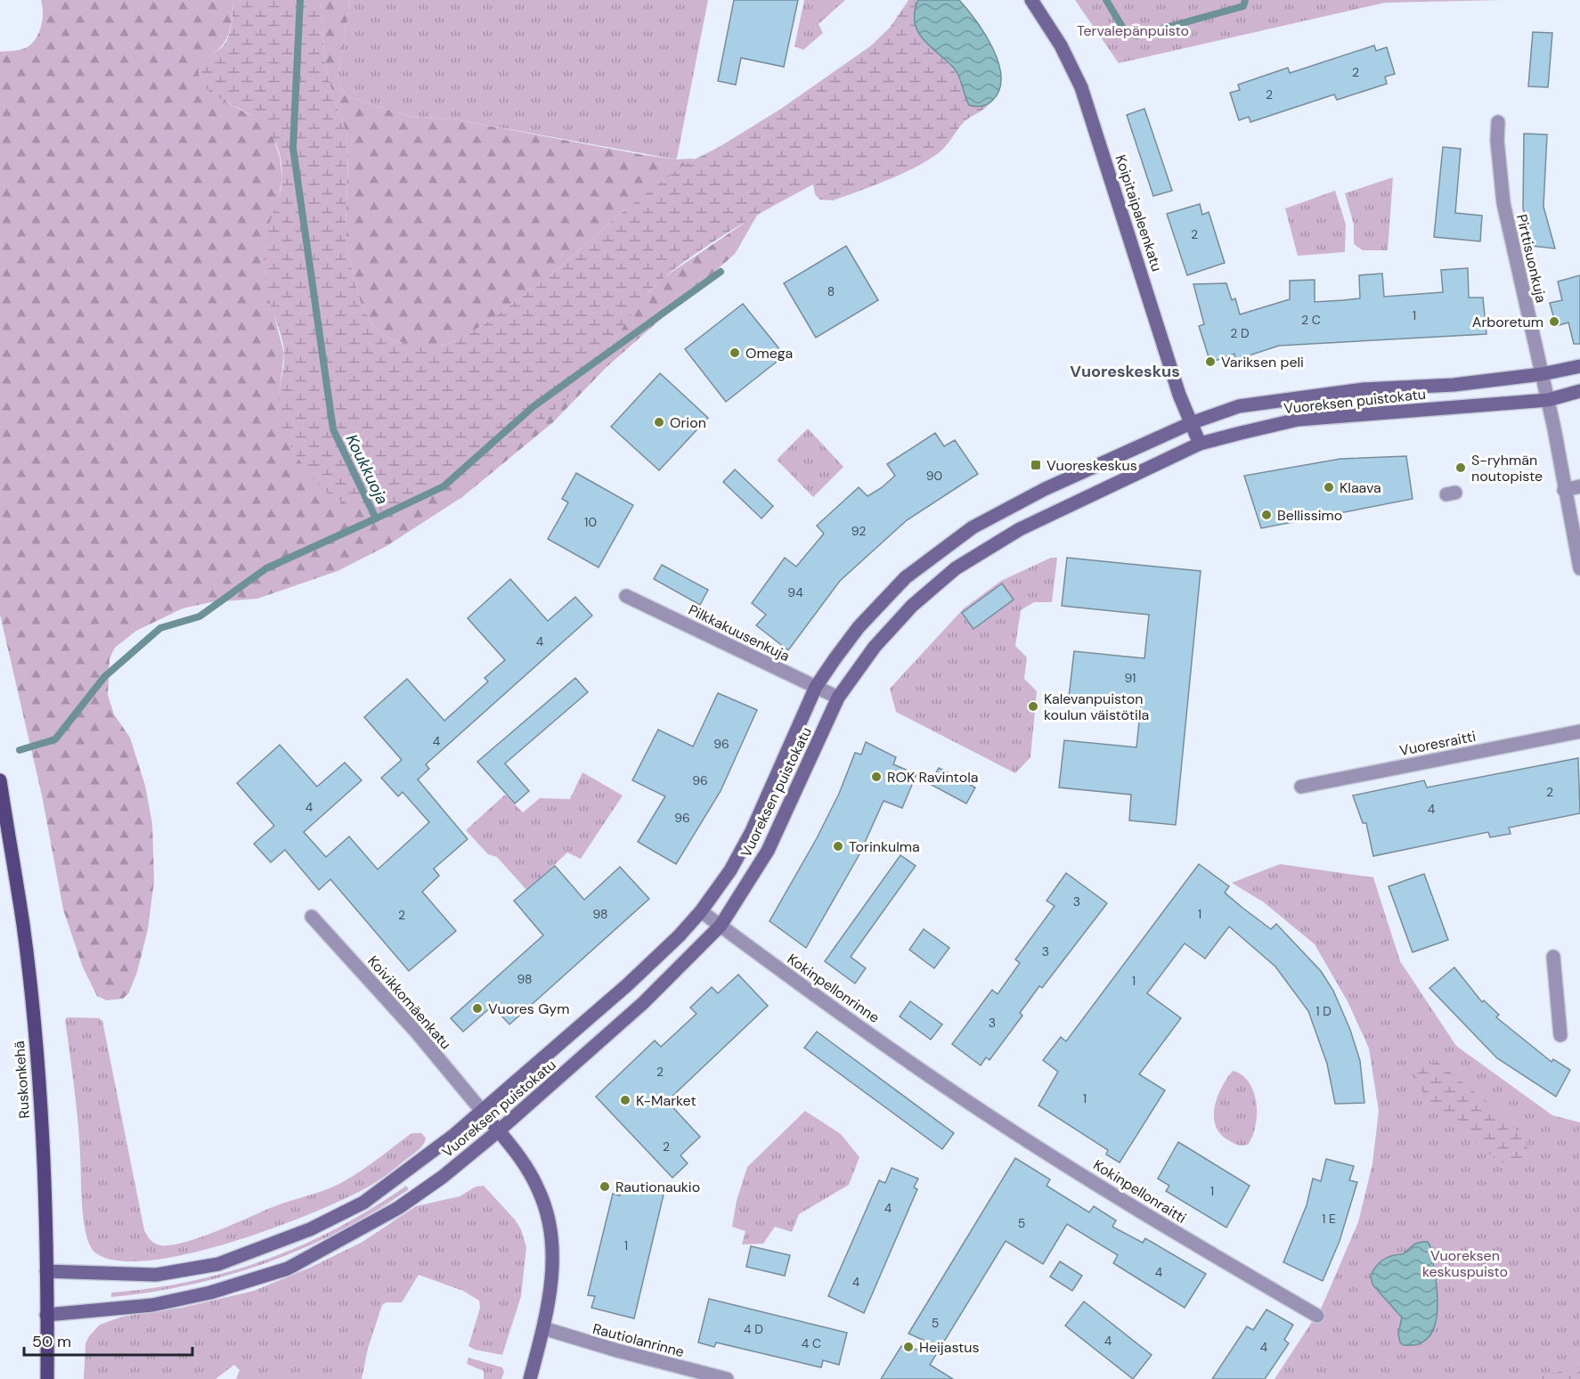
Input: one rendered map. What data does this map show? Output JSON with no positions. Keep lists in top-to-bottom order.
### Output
{
  "streets": {
    "main road": ["Koipitaipaleenkatu", "Vuoreksen puistokatu", "Ruskonkehä"],
    "street": [
      "Pirttisuonkuja",
      "Pilkkakuusenkuja",
      "Vuoresraitti",
      "Kokinpellonrinne",
      "Koivikkomäenkatu",
      "Kokinpellonraitti",
      "Rautiolanrinne"
    ]
  },
  "crossings": [
    ["Koipitaipaleenkatu", "Vuoreksen puistokatu"],
    ["Pirttisuonkuja", "Vuoreksen puistokatu"],
    ["Vuoreksen puistokatu", "Pilkkakuusenkuja"],
    ["Vuoreksen puistokatu", "Kokinpellonrinne"],
    ["Vuoreksen puistokatu", "Koivikkomäenkatu"],
    ["Vuoreksen puistokatu", "Ruskonkehä"],
    ["Kokinpellonrinne", "Kokinpellonraitti"]
  ],
  "districts": ["Vuoreskeskus"],
  "water": ["Koukkuoja"],
  "parks": ["Tervalepänpuisto", "Vuoreksen keskuspuisto"],
  "places": {
    "other": [
      "Arboretum",
      "Omega",
      "Variksen peli",
      "Orion",
      "S-ryhmän noutopiste",
      "Klaava",
      "Bellissimo",
      "Kalevanpuiston koulun väistötila",
      "ROK Ravintola",
      "Torinkulma",
      "Vuores Gym",
      "K-Market",
      "Rautionaukio",
      "Heijastus"
    ],
    "transit": ["Vuoreskeskus"]
  },
  "house_numbers": [
    "2",
    "2",
    "2",
    "8",
    "1",
    "2 C",
    "2 D",
    "90",
    "10",
    "92",
    "94",
    "4",
    "91",
    "4",
    "96",
    "96",
    "2",
    "4",
    "4",
    "96",
    "3",
    "98",
    "1",
    "2",
    "3",
    "98",
    "1",
    "1 D",
    "3",
    "2",
    "1",
    "2",
    "1",
    "4",
    "1 E",
    "5",
    "1",
    "4",
    "4",
    "5",
    "4 D",
    "4",
    "4 C",
    "4"
  ],
  "scale_bar": "50 m"
}
